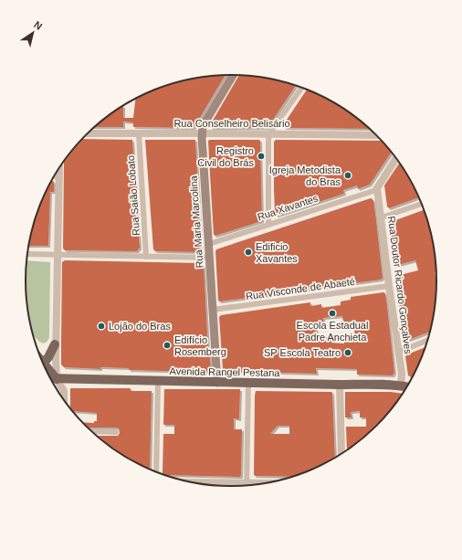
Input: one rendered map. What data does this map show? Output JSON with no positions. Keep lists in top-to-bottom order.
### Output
{
  "streets": {
    "main road": ["Rua Maria Marcolina", "Avenida Rangel Pestana"],
    "street": [
      "Rua Conselheiro Belisário",
      "Rua Saião Lobato",
      "Rua Xavantes",
      "Rua Doutor Ricardo Gonçalves",
      "Rua Visconde de Abaeté"
    ]
  },
  "crossings": [
    ["Rua Conselheiro Belisário", "Rua Saião Lobato"],
    ["Rua Conselheiro Belisário", "Rua Maria Marcolina"],
    ["Rua Xavantes", "Rua Maria Marcolina"],
    ["Rua Xavantes", "Rua Doutor Ricardo Gonçalves"],
    ["Rua Maria Marcolina", "Rua Visconde de Abaeté"],
    ["Rua Maria Marcolina", "Avenida Rangel Pestana"],
    ["Rua Doutor Ricardo Gonçalves", "Rua Visconde de Abaeté"],
    ["Rua Doutor Ricardo Gonçalves", "Avenida Rangel Pestana"]
  ],
  "places": [
    "Registro Civil do Brás",
    "Igreja Metodista do Bras",
    "Edificio Xavantes",
    "Escola Estadual Padre Anchieta",
    "Lojão do Bras",
    "Edifício Rosemberg",
    "SP Escola Teatro"
  ],
  "north": "top right"
}
